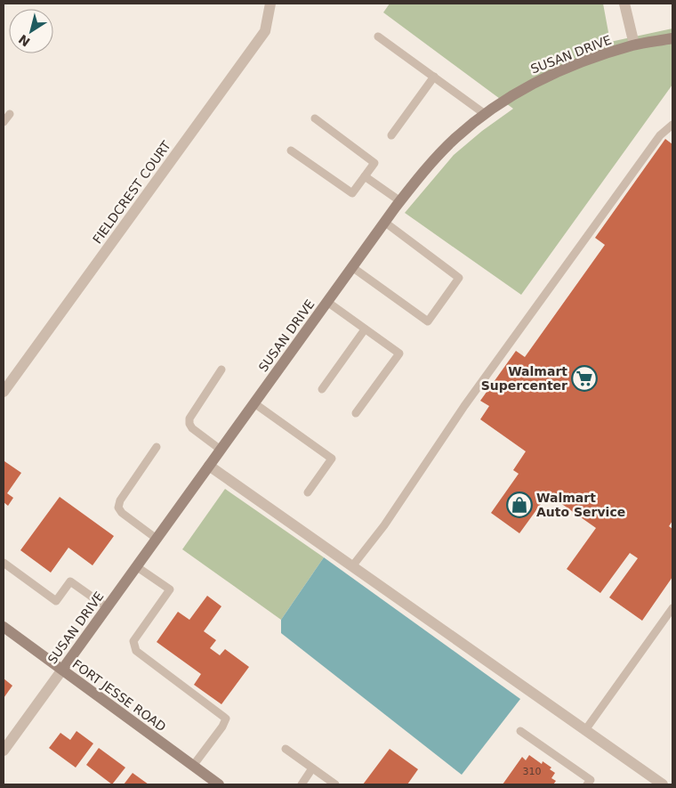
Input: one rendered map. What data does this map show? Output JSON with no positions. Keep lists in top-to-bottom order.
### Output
{
  "streets": {
    "street": ["SUSAN DRIVE", "FIELDCREST COURT", "FORT JESSE ROAD"]
  },
  "crossings": [
    ["SUSAN DRIVE", "FORT JESSE ROAD"]
  ],
  "places": {
    "supermarket": ["Walmart Supercenter"],
    "shop": ["Walmart Auto Service"]
  },
  "house_numbers": ["310"],
  "north": "bottom left"
}
